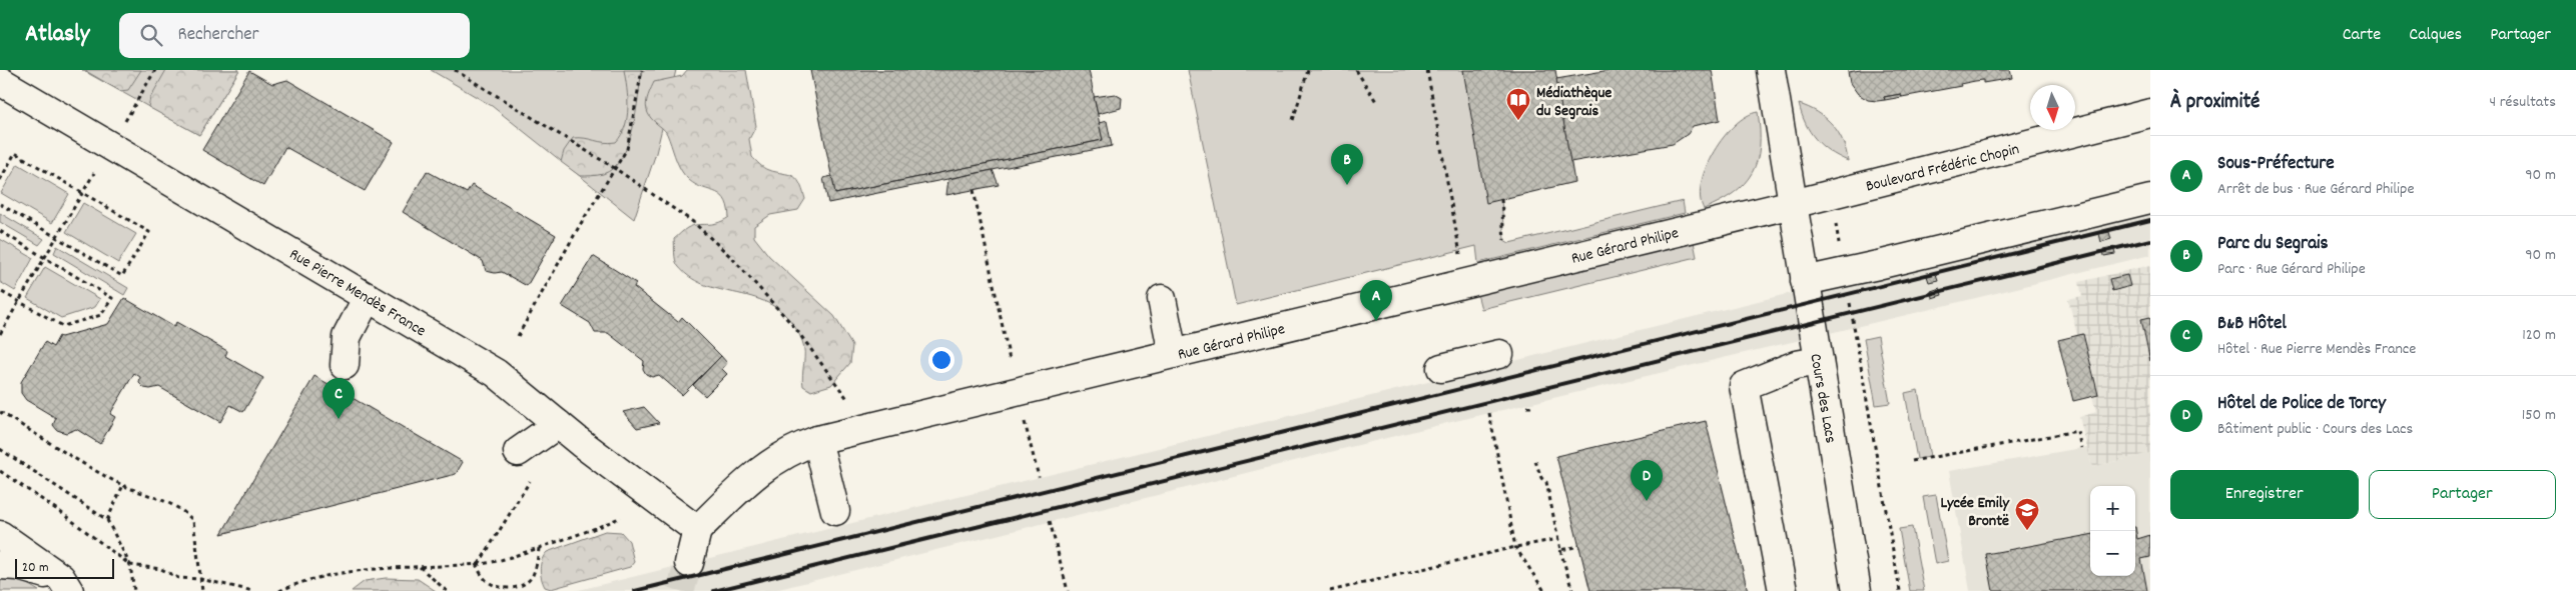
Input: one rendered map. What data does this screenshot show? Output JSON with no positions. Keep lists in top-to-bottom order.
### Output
{
  "streets": {
    "street": [
      "Boulevard Frédéric Chopin",
      "Rue Gérard Philipe",
      "Rue Pierre Mendès France",
      "Cours des Lacs"
    ]
  },
  "crossings": [
    ["Boulevard Frédéric Chopin", "Rue Gérard Philipe"],
    ["Boulevard Frédéric Chopin", "Cours des Lacs"],
    ["Rue Gérard Philipe", "Rue Pierre Mendès France"],
    ["Rue Gérard Philipe", "Cours des Lacs"]
  ],
  "places": {
    "library": ["Médiathèque du Segrais"],
    "school or university": ["Lycée Emily Brontë"]
  },
  "scale_bar": "20 m",
  "north": "bottom",
  "page": {
    "header": "Atlasly",
    "search": "Rechercher",
    "nav": ["Carte", "Calques", "Partager"],
    "heading": ["À proximité", "4 résultats"],
    "list": [
      {
        "mark": "A",
        "name": "Sous-Préfecture",
        "note": "Arrêt de bus · Rue Gérard Philipe",
        "value": "90 m"
      },
      {
        "mark": "B",
        "name": "Parc du Segrais",
        "note": "Parc · Rue Gérard Philipe",
        "value": "90 m"
      },
      {
        "mark": "C",
        "name": "B&B Hôtel",
        "note": "Hôtel · Rue Pierre Mendès France",
        "value": "120 m"
      },
      {
        "mark": "D",
        "name": "Hôtel de Police de Torcy",
        "note": "Bâtiment public · Cours des Lacs",
        "value": "150 m"
      }
    ],
    "pins": [
      "B",
      "A",
      "C",
      "D"
    ],
    "buttons": ["Enregistrer", "Partager"],
    "map_buttons": ["+", "−"],
    "scale": "20 m"
  }
}
